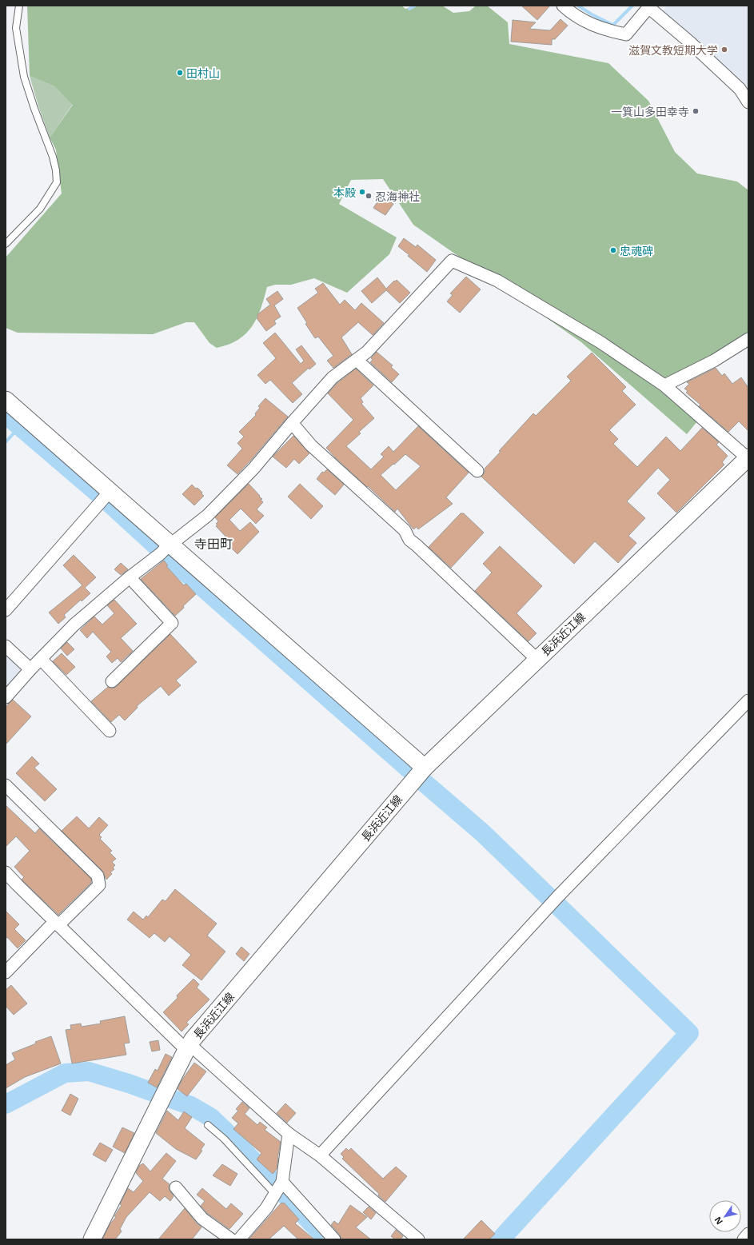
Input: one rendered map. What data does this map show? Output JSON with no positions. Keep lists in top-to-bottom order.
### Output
{
  "streets": {
    "main road": ["長浜近江線"]
  },
  "districts": ["寺田町"],
  "places": [
    "滋賀文教短期大学",
    "田村山",
    "一箕山多田幸寺",
    "本殿",
    "忍海神社",
    "忠魂碑"
  ],
  "north": "bottom left"
}
